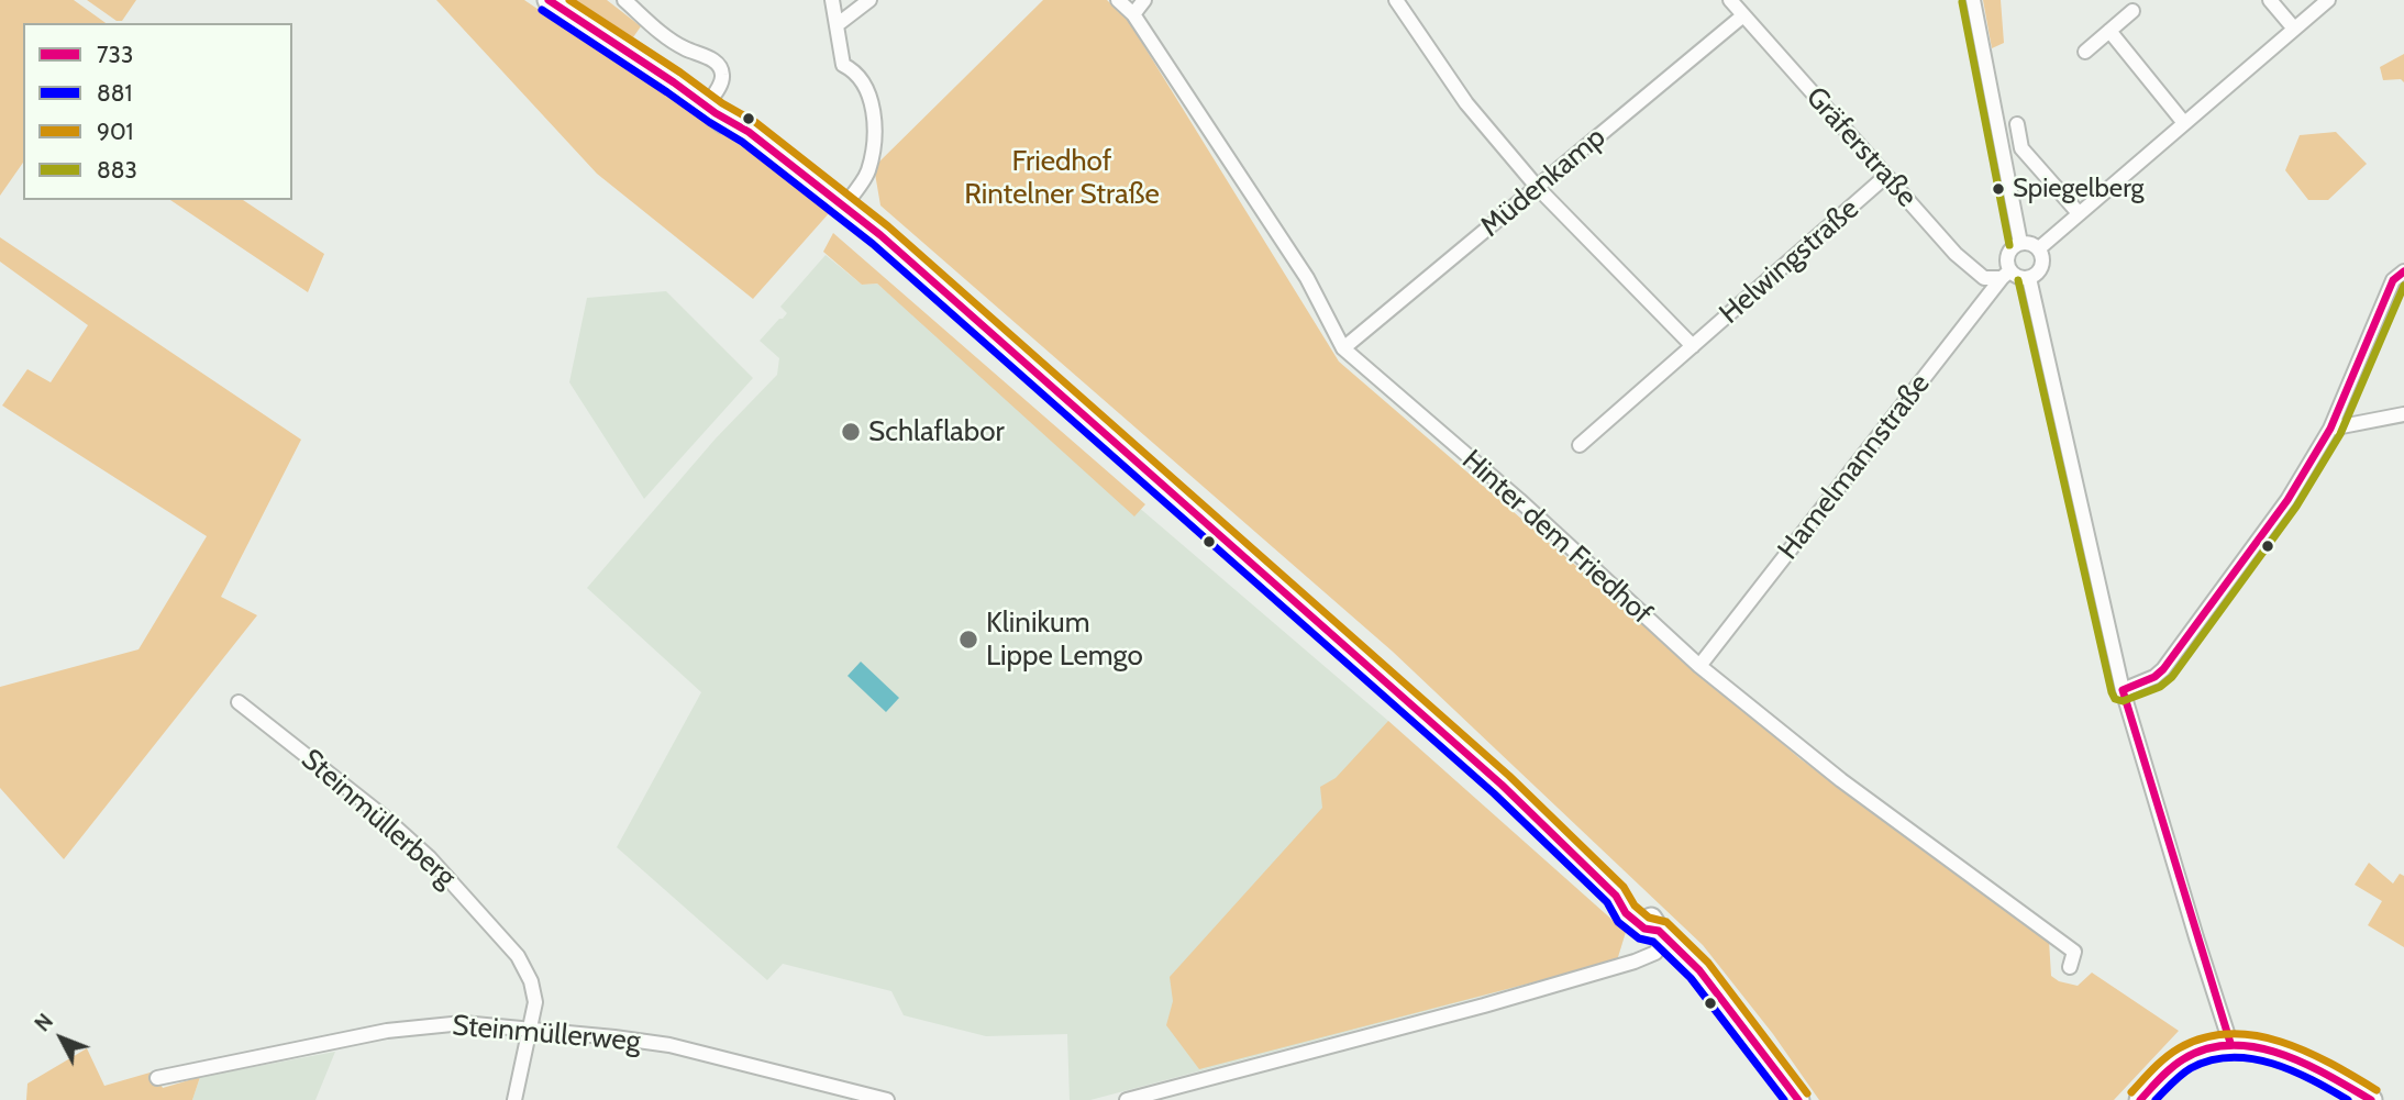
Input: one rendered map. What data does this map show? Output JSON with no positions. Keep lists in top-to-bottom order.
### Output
{
  "streets": {
    "street": [
      "Gräferstraße",
      "Müdenkamp",
      "Helwingstraße",
      "Hamelmannstraße",
      "Hinter dem Friedhof",
      "Steinmüllerberg",
      "Steinmüllerweg"
    ]
  },
  "crossings": [
    ["Gräferstraße", "Müdenkamp"],
    ["Gräferstraße", "Helwingstraße"],
    ["Gräferstraße", "Hamelmannstraße"],
    ["Müdenkamp", "Helwingstraße"],
    ["Müdenkamp", "Hinter dem Friedhof"],
    ["Hamelmannstraße", "Hinter dem Friedhof"],
    ["Steinmüllerberg", "Steinmüllerweg"]
  ],
  "parks": ["Friedhof Rintelner Straße"],
  "places": ["Spiegelberg", "Schlaflabor", "Klinikum Lippe Lemgo"],
  "lines": [
    "transit line 733",
    "transit line 901",
    "transit line 883",
    "transit line 881"
  ],
  "legend": [
    "733",
    "881",
    "901",
    "883"
  ],
  "north": "top left"
}
